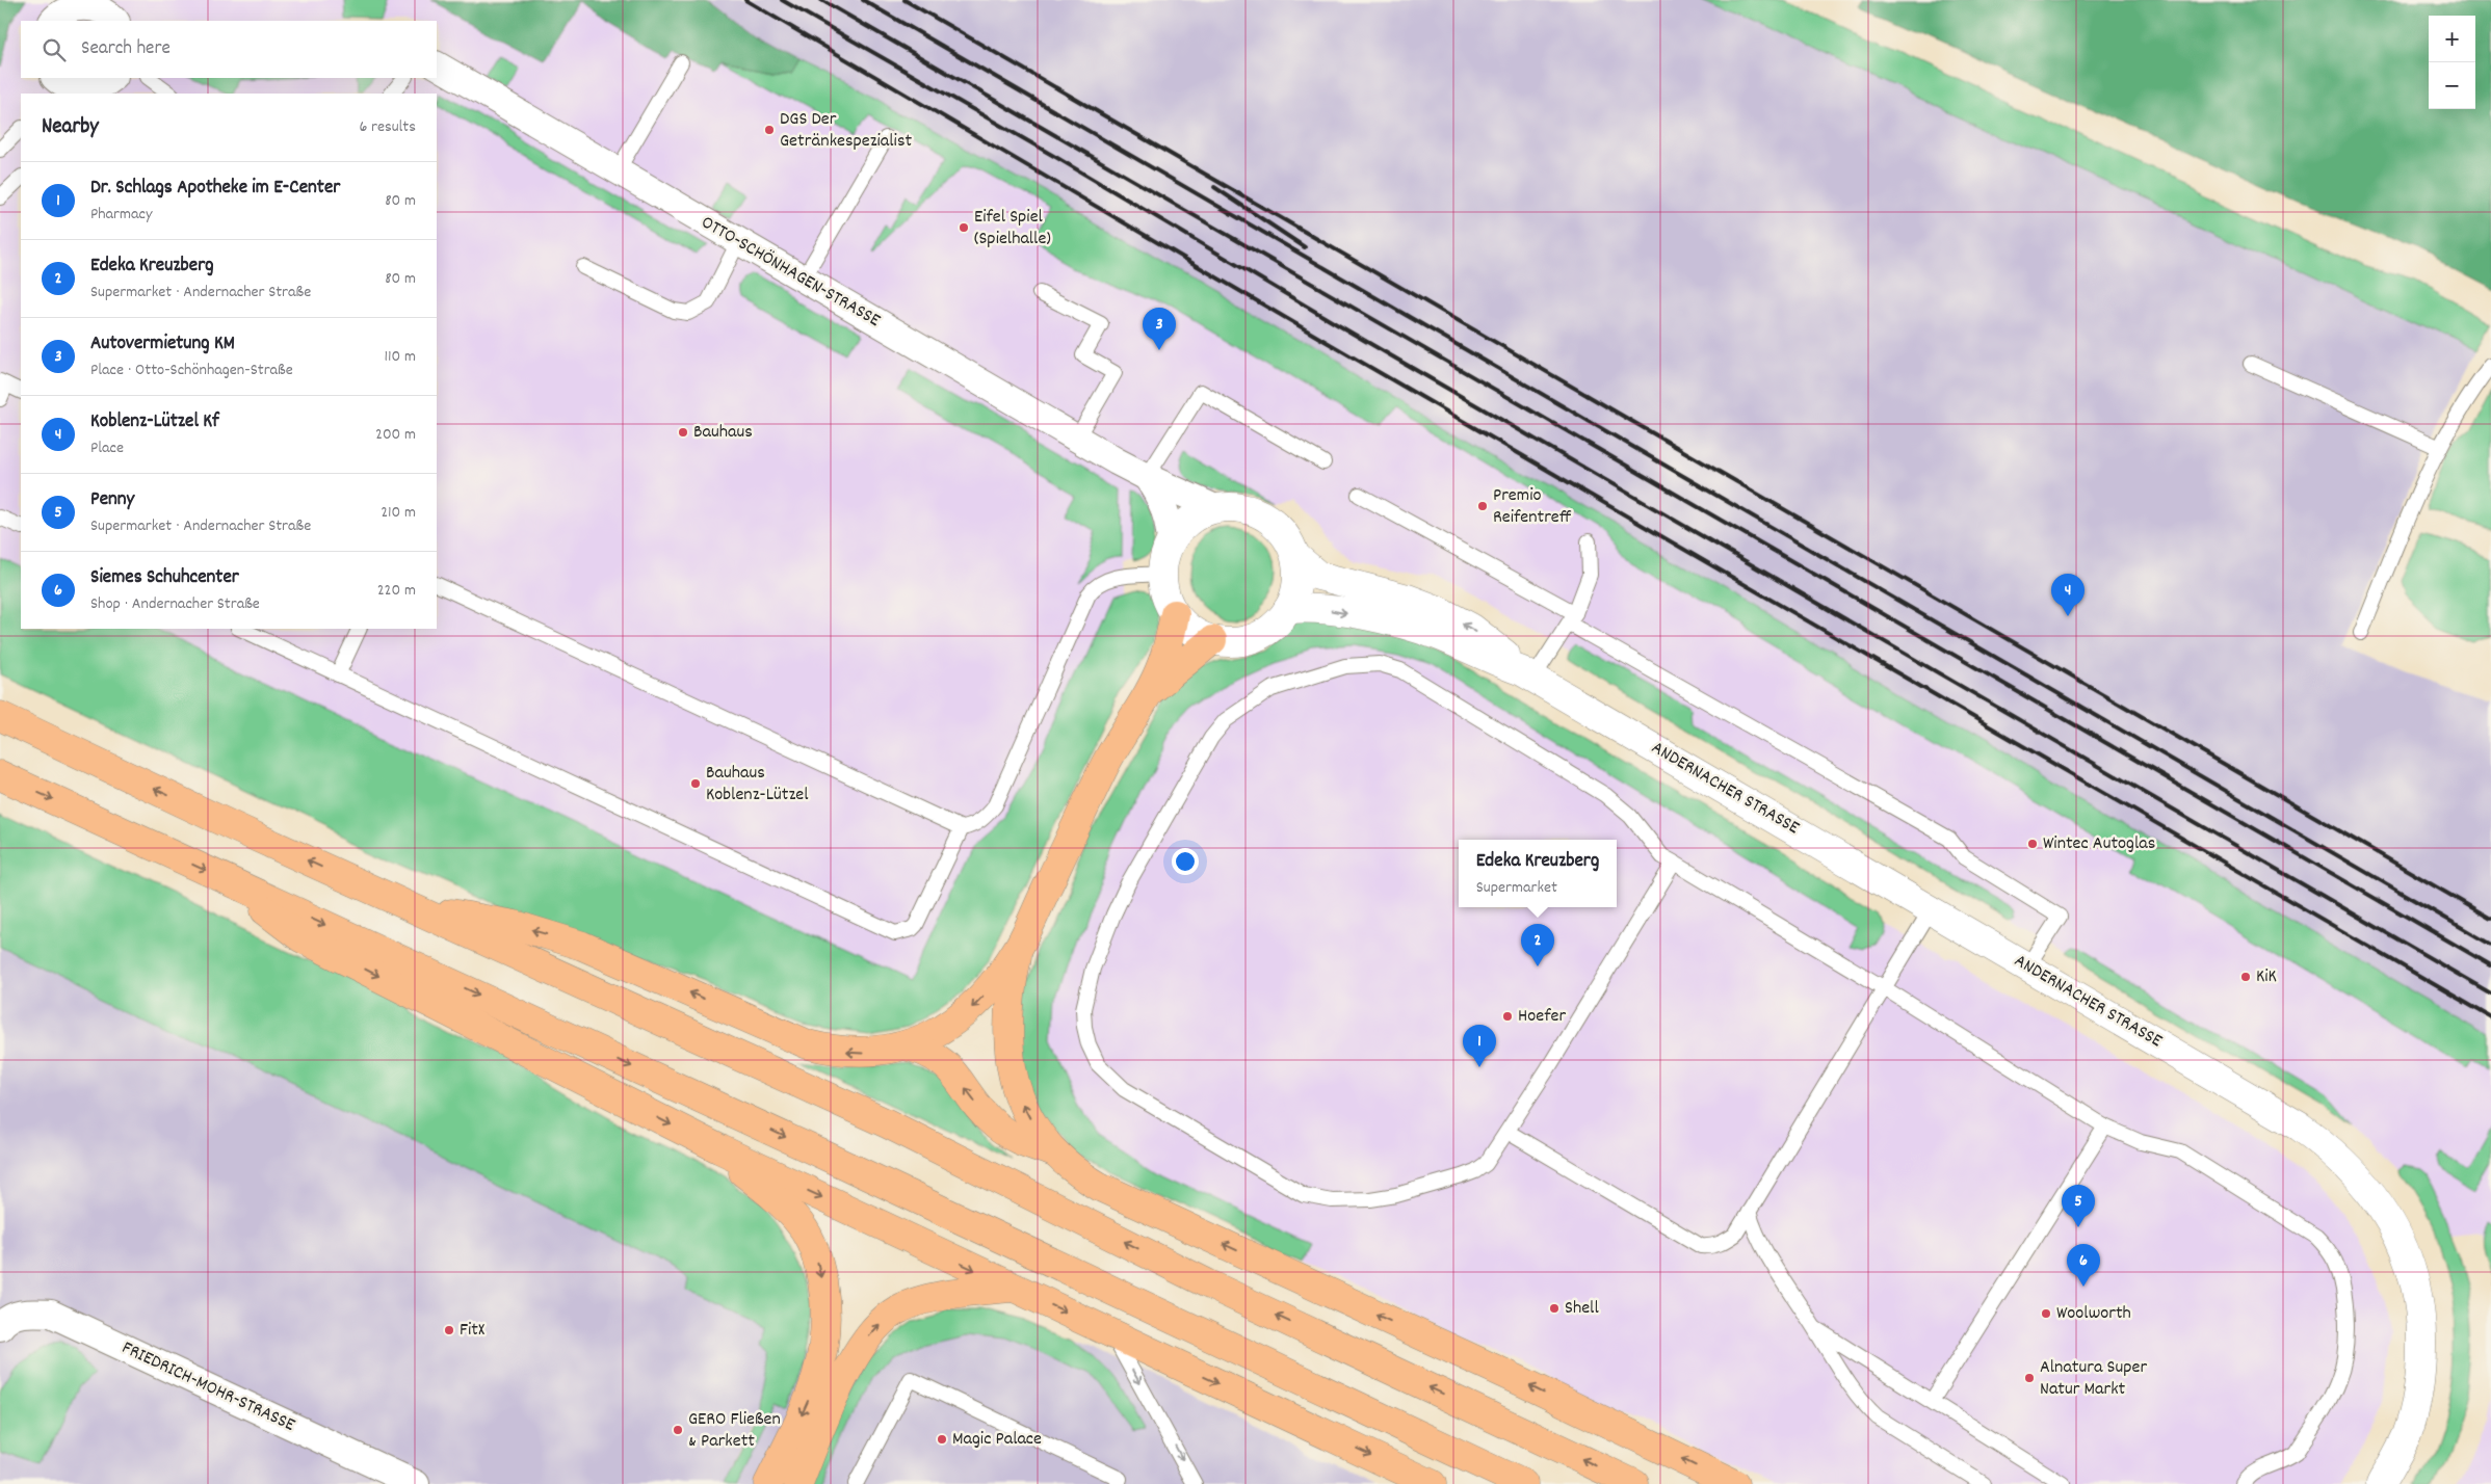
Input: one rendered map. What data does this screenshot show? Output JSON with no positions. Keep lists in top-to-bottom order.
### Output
{
  "streets": {
    "street": ["OTTO-SCHÖNHAGEN-STRASSE", "ANDERNACHER STRASSE", "FRIEDRICH-MOHR-STRASSE"]
  },
  "crossings": [
    ["OTTO-SCHÖNHAGEN-STRASSE", "ANDERNACHER STRASSE"]
  ],
  "places": [
    "DGS Der Getränkespezialist",
    "Eifel Spiel (Spielhalle)",
    "Bauhaus",
    "Premio Reifentreff",
    "Bauhaus Koblenz-Lützel",
    "Wintec Autoglas",
    "KiK",
    "Hoefer",
    "Shell",
    "Woolworth",
    "FitX",
    "Alnatura Super Natur Markt",
    "GERO Fließen & Parkett",
    "Magic Palace"
  ],
  "page": {
    "map_buttons": ["+", "−"],
    "search": "Search here",
    "heading": ["Nearby", "6 results"],
    "list": [
      {
        "mark": "1",
        "name": "Dr. Schlags Apotheke im E-Center",
        "note": "Pharmacy",
        "value": "80 m"
      },
      {
        "mark": "2",
        "name": "Edeka Kreuzberg",
        "note": "Supermarket · Andernacher Straße",
        "value": "80 m"
      },
      {
        "mark": "3",
        "name": "Autovermietung KM",
        "note": "Place · Otto-Schönhagen-Straße",
        "value": "110 m"
      },
      {
        "mark": "4",
        "name": "Koblenz-Lützel Kf",
        "note": "Place",
        "value": "200 m"
      },
      {
        "mark": "5",
        "name": "Penny",
        "note": "Supermarket · Andernacher Straße",
        "value": "210 m"
      },
      {
        "mark": "6",
        "name": "Siemes Schuhcenter",
        "note": "Shop · Andernacher Straße",
        "value": "220 m"
      }
    ],
    "pins": [
      "3",
      "4",
      "2",
      "1",
      "5",
      "6"
    ],
    "popup": ["Edeka Kreuzberg", "Supermarket"]
  }
}
